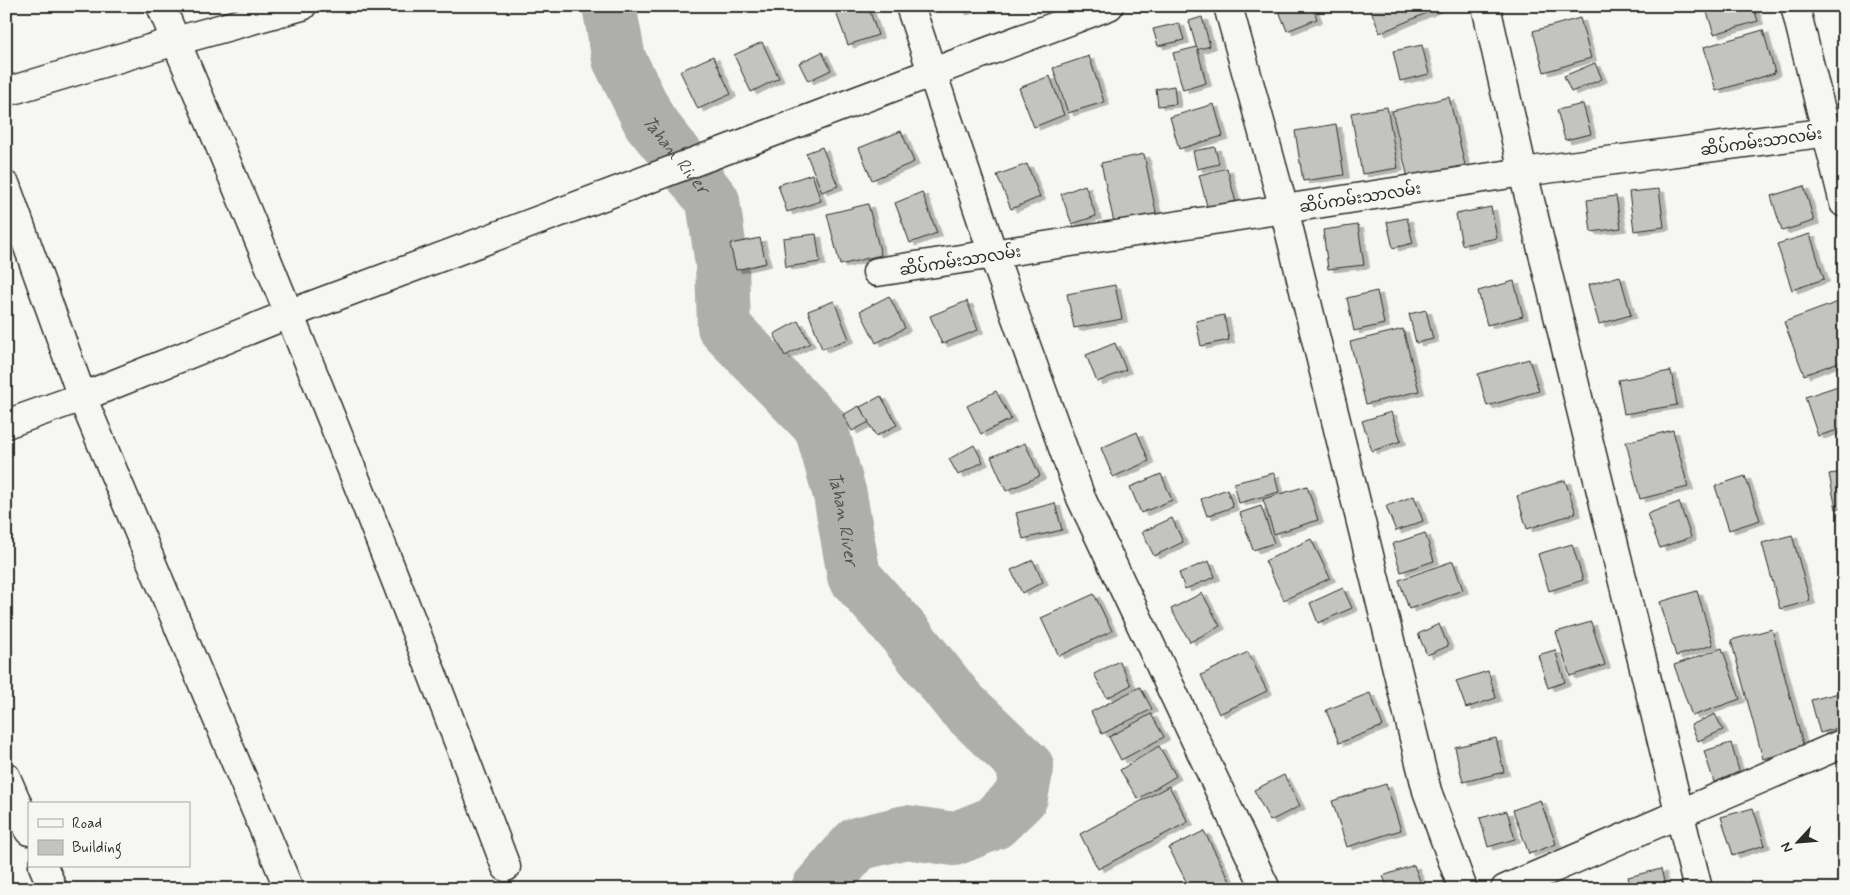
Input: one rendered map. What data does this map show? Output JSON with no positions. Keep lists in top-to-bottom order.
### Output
{
  "streets": {
    "street": ["ဆိပ်ကမ်းသာလမ်း"]
  },
  "water": ["Tahan River"],
  "legend": ["Road", "Building"],
  "north": "bottom left"
}
